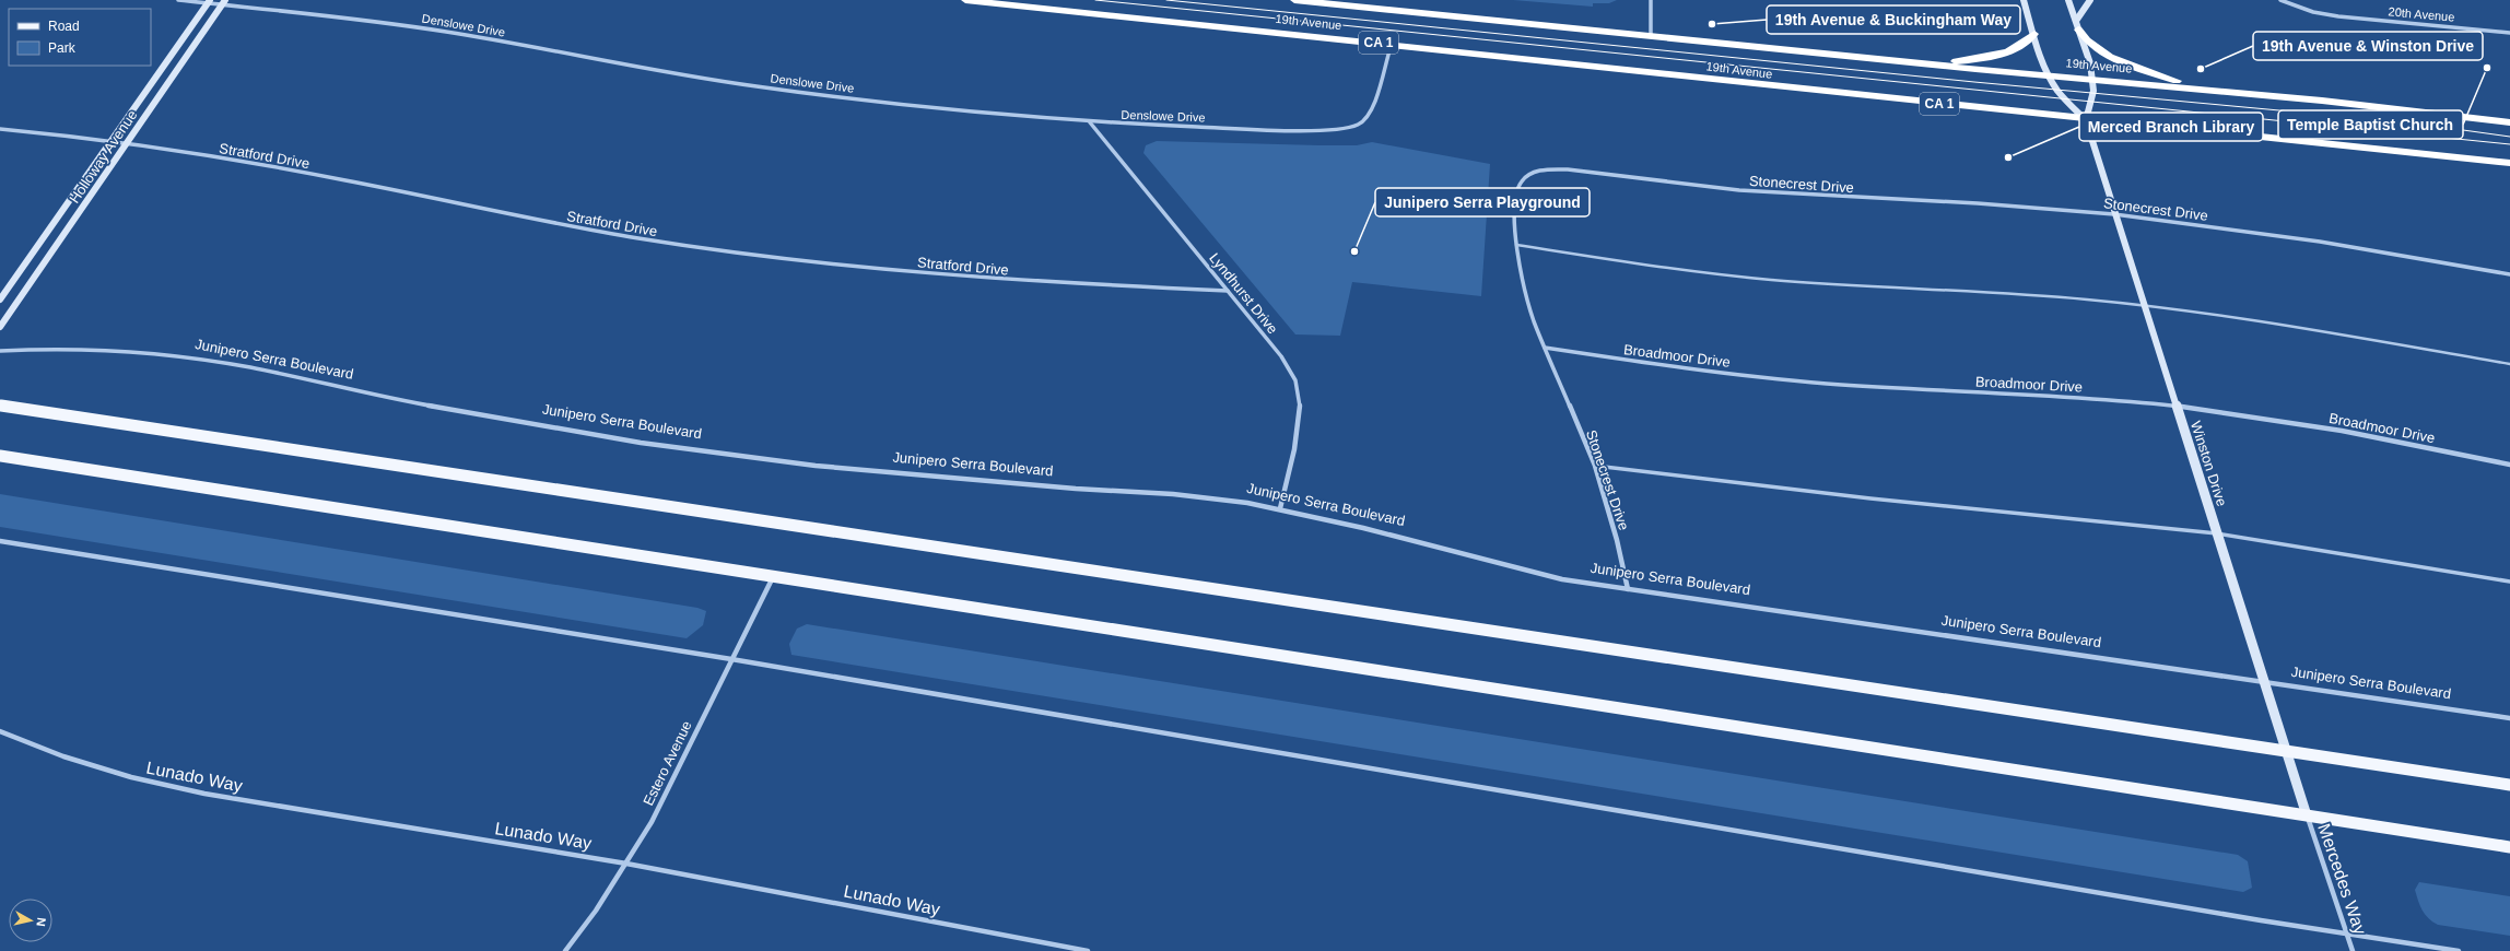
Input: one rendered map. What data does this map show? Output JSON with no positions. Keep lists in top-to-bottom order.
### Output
{
  "streets": {
    "highway": ["19th Avenue", "CA 1"],
    "street": [
      "20th Avenue",
      "Denslowe Drive",
      "Stratford Drive",
      "Holloway Avenue",
      "Stonecrest Drive",
      "Lyndhurst Drive",
      "Broadmoor Drive",
      "Junipero Serra Boulevard",
      "Winston Drive",
      "Estero Avenue",
      "Lunado Way",
      "Mercedes Way"
    ]
  },
  "crossings": [
    ["19th Avenue", "Denslowe Drive"],
    ["19th Avenue", "Winston Drive"],
    ["Denslowe Drive", "Holloway Avenue"],
    ["Denslowe Drive", "Lyndhurst Drive"],
    ["Stratford Drive", "Holloway Avenue"],
    ["Stratford Drive", "Lyndhurst Drive"],
    ["Stonecrest Drive", "Broadmoor Drive"],
    ["Stonecrest Drive", "Junipero Serra Boulevard"],
    ["Stonecrest Drive", "Winston Drive"],
    ["Lyndhurst Drive", "Junipero Serra Boulevard"],
    ["Broadmoor Drive", "Winston Drive"],
    ["Junipero Serra Boulevard", "Winston Drive"],
    ["Winston Drive", "Mercedes Way"],
    ["Estero Avenue", "Lunado Way"]
  ],
  "places": [
    "19th Avenue & Buckingham Way",
    "Temple Baptist Church",
    "19th Avenue & Winston Drive",
    "Merced Branch Library",
    "Junipero Serra Playground"
  ],
  "legend": ["Road", "Park"],
  "north": "right"
}
